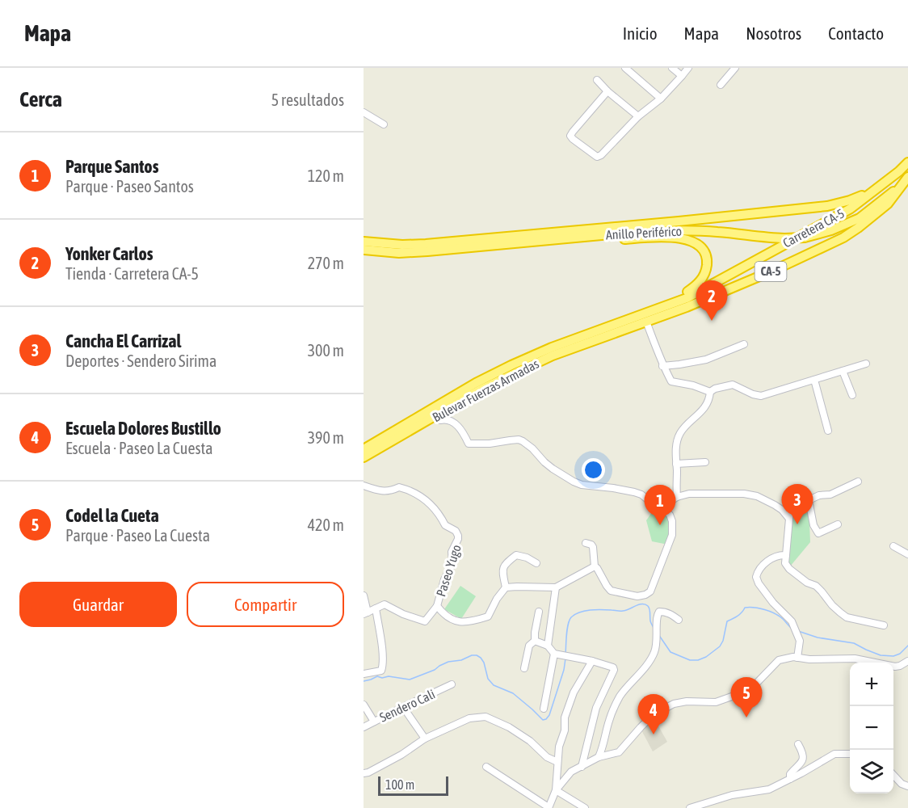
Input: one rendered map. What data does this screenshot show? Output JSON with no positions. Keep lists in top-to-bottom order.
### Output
{
  "streets": {
    "highway": [
      "Carretera CA-5",
      "Anillo Periférico",
      "CA-5",
      "Bulevar Fuerzas Armadas"
    ],
    "street": ["Paseo Yugo", "Sendero Cali"]
  },
  "crossings": [
    ["Carretera CA-5", "Anillo Periférico"],
    ["Carretera CA-5", "Bulevar Fuerzas Armadas"]
  ],
  "scale_bar": "100 m",
  "page": {
    "header": "Mapa",
    "nav": [
      "Inicio",
      "Mapa",
      "Nosotros",
      "Contacto"
    ],
    "heading": ["Cerca", "5 resultados"],
    "list": [
      {
        "mark": "1",
        "name": "Parque Santos",
        "note": "Parque · Paseo Santos",
        "value": "120 m"
      },
      {
        "mark": "2",
        "name": "Yonker Carlos",
        "note": "Tienda · Carretera CA-5",
        "value": "270 m"
      },
      {
        "mark": "3",
        "name": "Cancha El Carrizal",
        "note": "Deportes · Sendero Sirima",
        "value": "300 m"
      },
      {
        "mark": "4",
        "name": "Escuela Dolores Bustillo",
        "note": "Escuela · Paseo La Cuesta",
        "value": "390 m"
      },
      {
        "mark": "5",
        "name": "Codel la Cueta",
        "note": "Parque · Paseo La Cuesta",
        "value": "420 m"
      }
    ],
    "pins": [
      "2",
      "3",
      "1",
      "5",
      "4"
    ],
    "buttons": ["Guardar", "Compartir"],
    "map_buttons": ["+", "−"],
    "scale": "100 m"
  }
}
